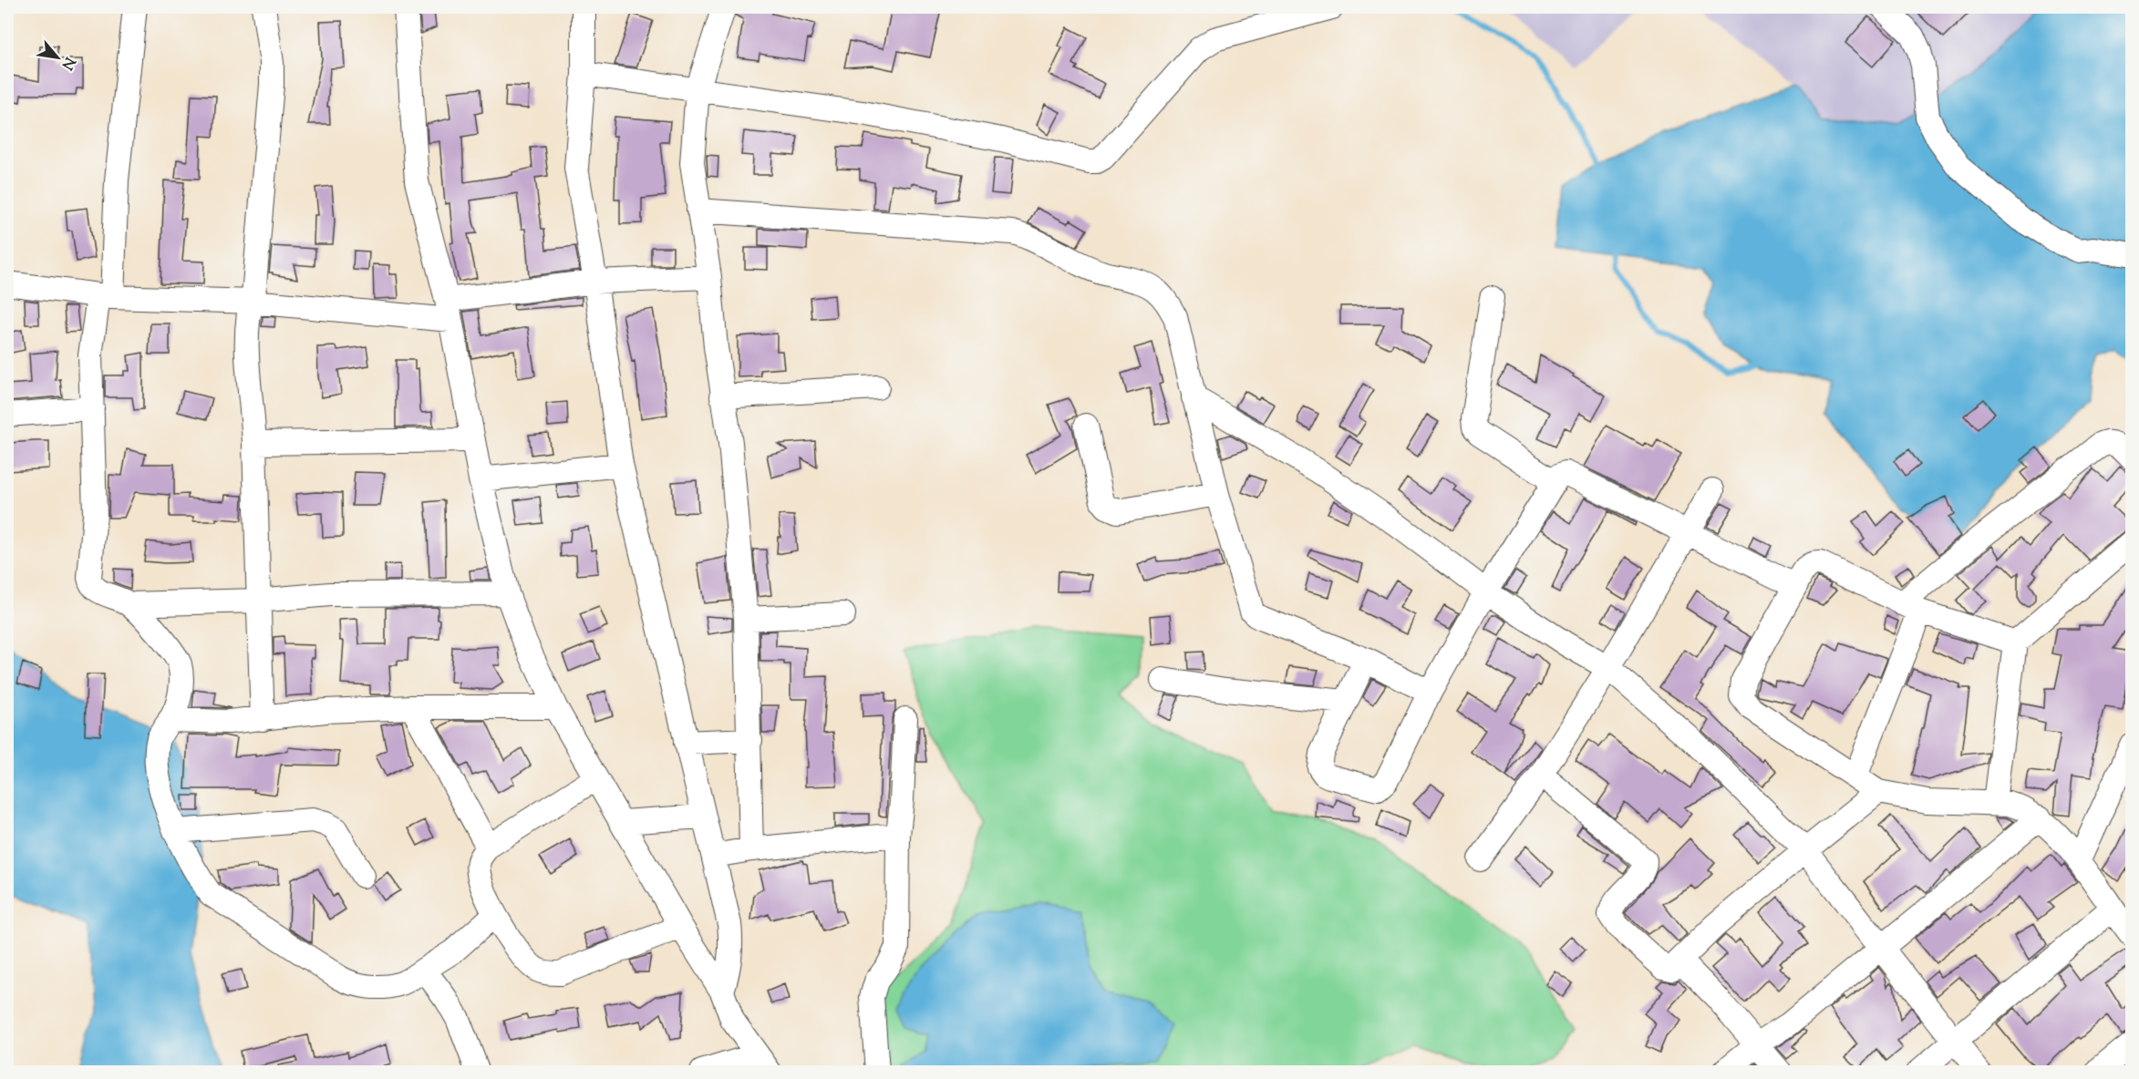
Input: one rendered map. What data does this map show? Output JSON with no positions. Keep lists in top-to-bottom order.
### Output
{
  "north": "bottom right"
}
